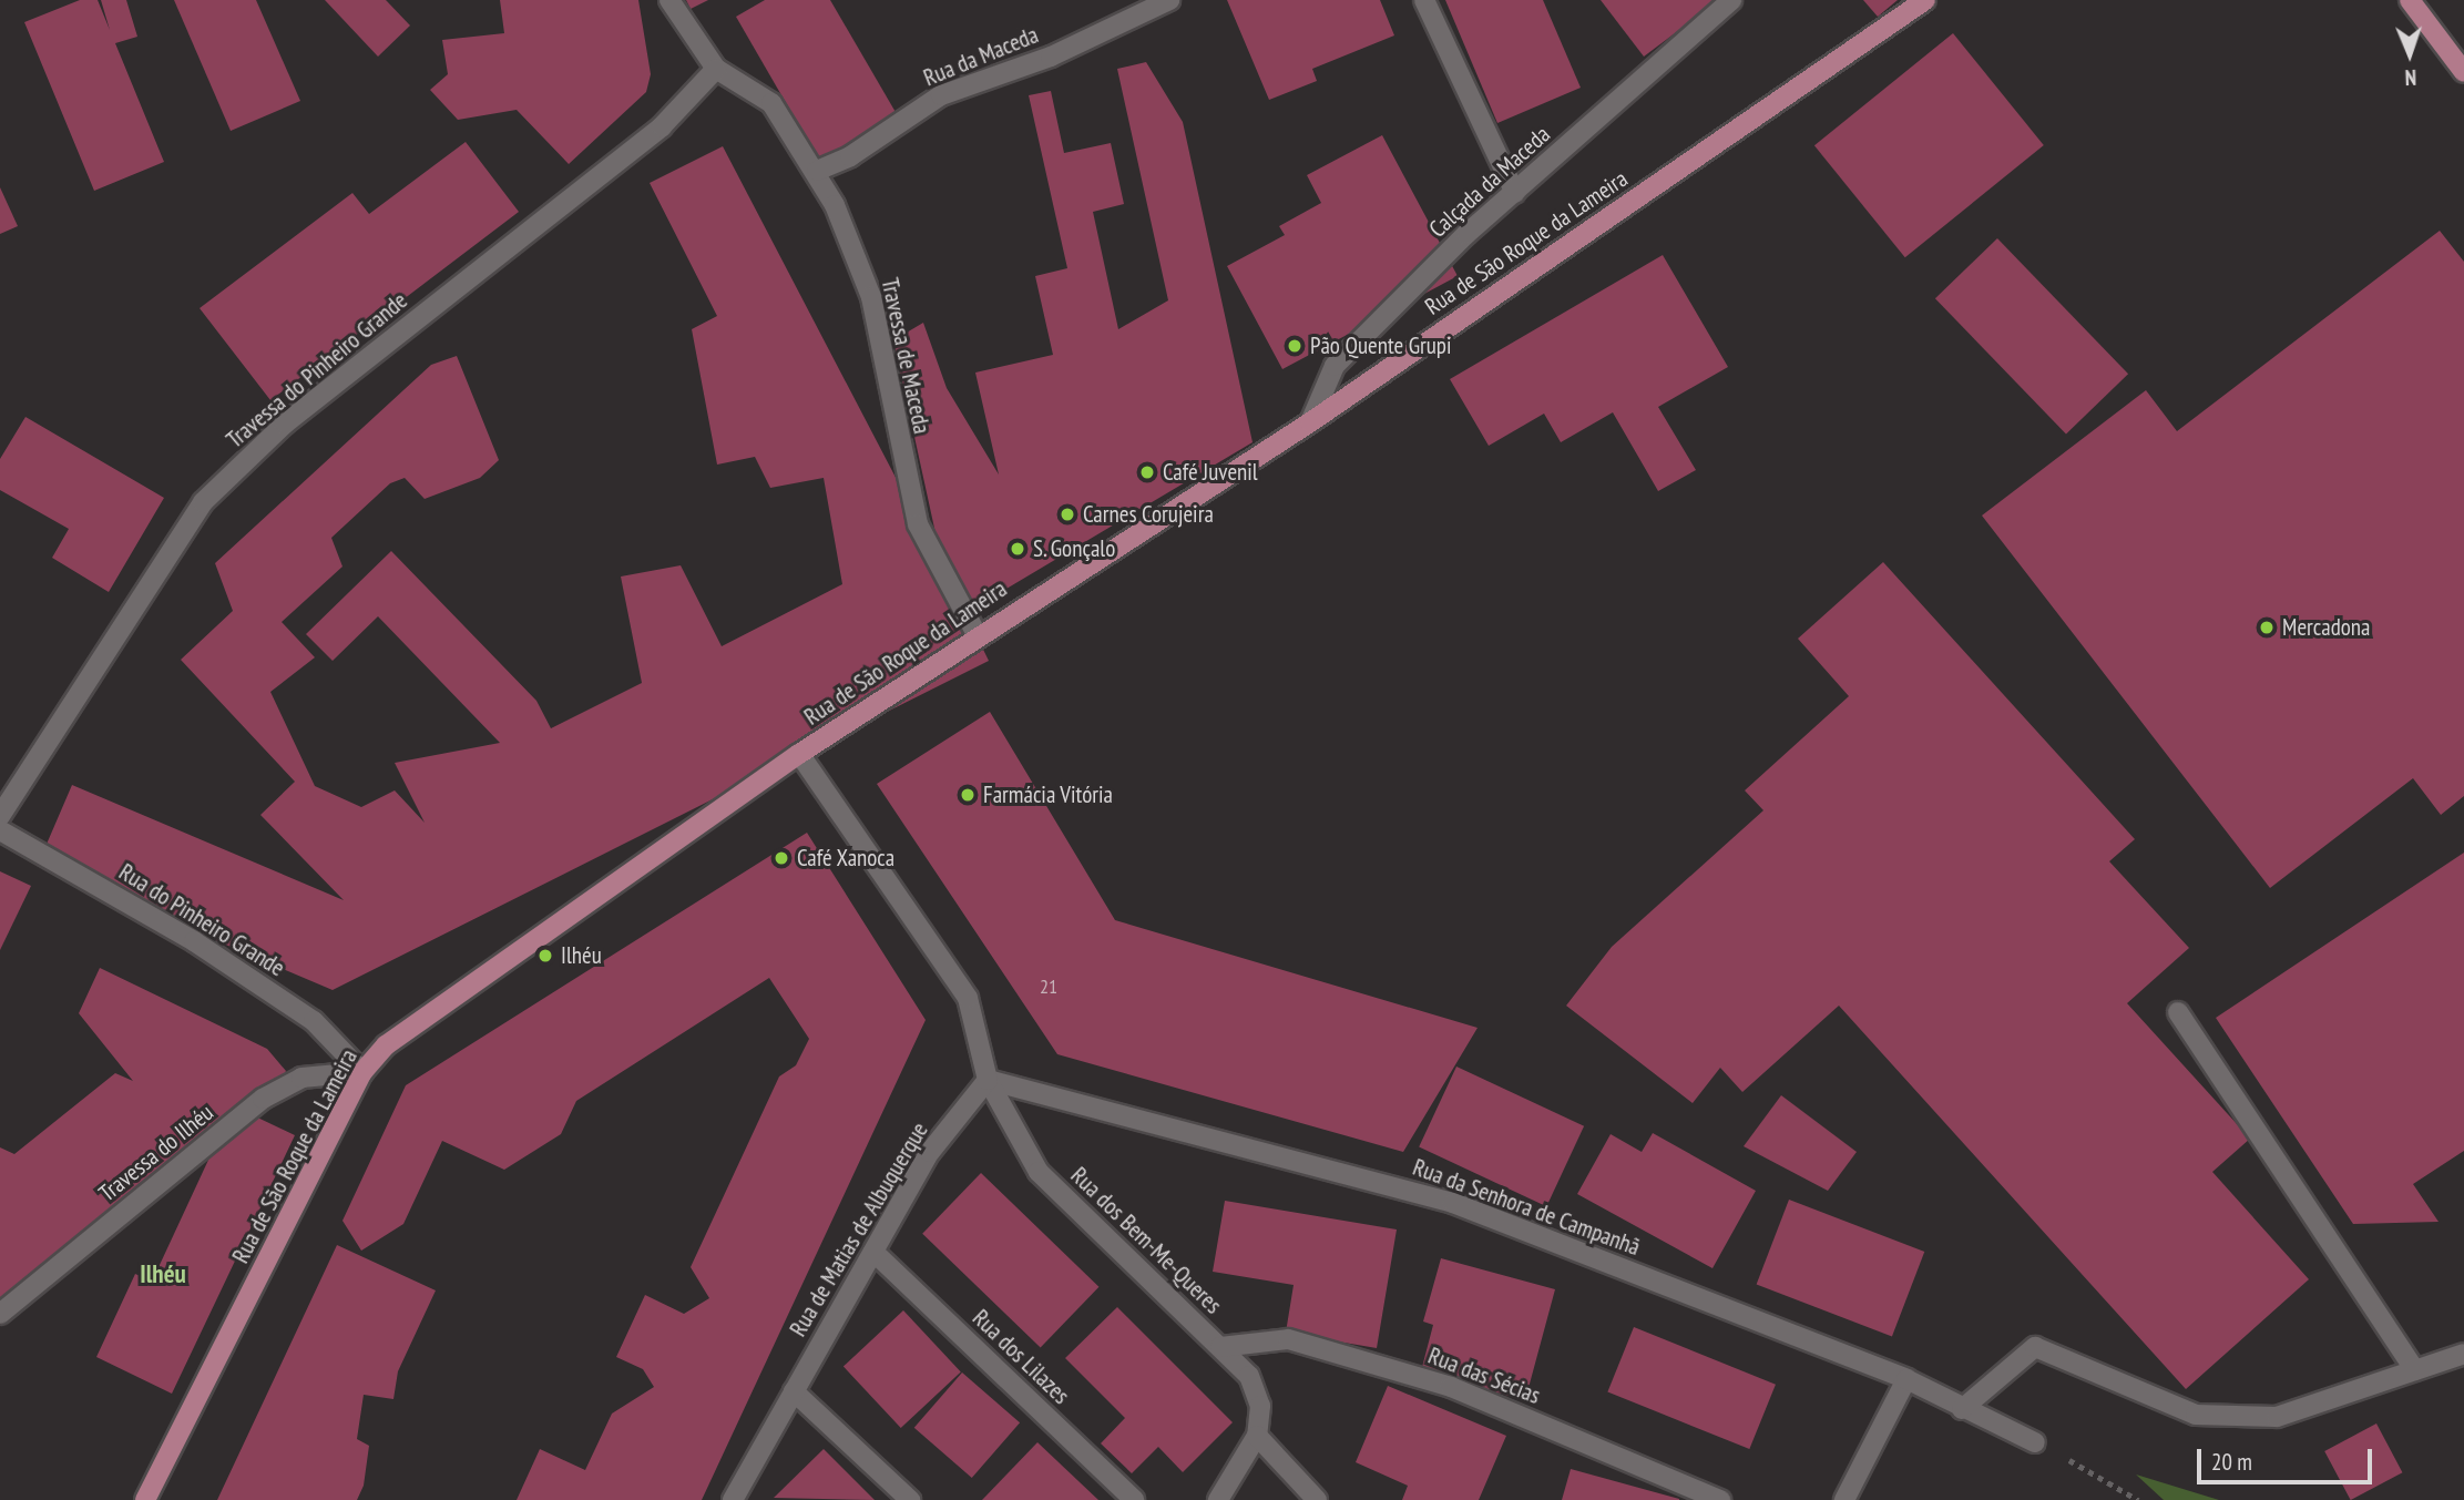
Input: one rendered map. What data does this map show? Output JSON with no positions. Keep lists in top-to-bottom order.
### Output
{
  "streets": {
    "main road": ["Rua de São Roque da Lameira"],
    "street": [
      "Rua da Maceda",
      "Calçada da Maceda",
      "Travessa de Maceda",
      "Travessa do Pinheiro Grande",
      "Rua do Pinheiro Grande",
      "Travessa do Ilhéu",
      "Rua da Senhora de Campanhã",
      "Rua de Matias de Albuquerque",
      "Rua dos Bem-Me-Queres",
      "Rua dos Lilazes",
      "Rua das Sécias"
    ]
  },
  "crossings": [
    ["Rua da Maceda", "Travessa de Maceda"],
    ["Calçada da Maceda", "Rua de São Roque da Lameira"],
    ["Rua de São Roque da Lameira", "Travessa de Maceda"],
    ["Rua de São Roque da Lameira", "Rua do Pinheiro Grande"],
    ["Rua de São Roque da Lameira", "Travessa do Ilhéu"],
    ["Travessa de Maceda", "Travessa do Pinheiro Grande"],
    ["Rua do Pinheiro Grande", "Travessa do Ilhéu"],
    ["Rua da Senhora de Campanhã", "Rua de Matias de Albuquerque"],
    ["Rua da Senhora de Campanhã", "Rua dos Bem-Me-Queres"],
    ["Rua de Matias de Albuquerque", "Rua dos Bem-Me-Queres"],
    ["Rua de Matias de Albuquerque", "Rua dos Lilazes"],
    ["Rua dos Bem-Me-Queres", "Rua das Sécias"]
  ],
  "districts": ["Ilhéu"],
  "places": [
    "Pão Quente Grupi",
    "Café Juvenil",
    "Carnes Corujeira",
    "S. Gonçalo",
    "Mercadona",
    "Farmácia Vitória",
    "Café Xanoca",
    "Ilhéu"
  ],
  "house_numbers": ["21"],
  "scale_bar": "20 m",
  "north": "bottom"
}
